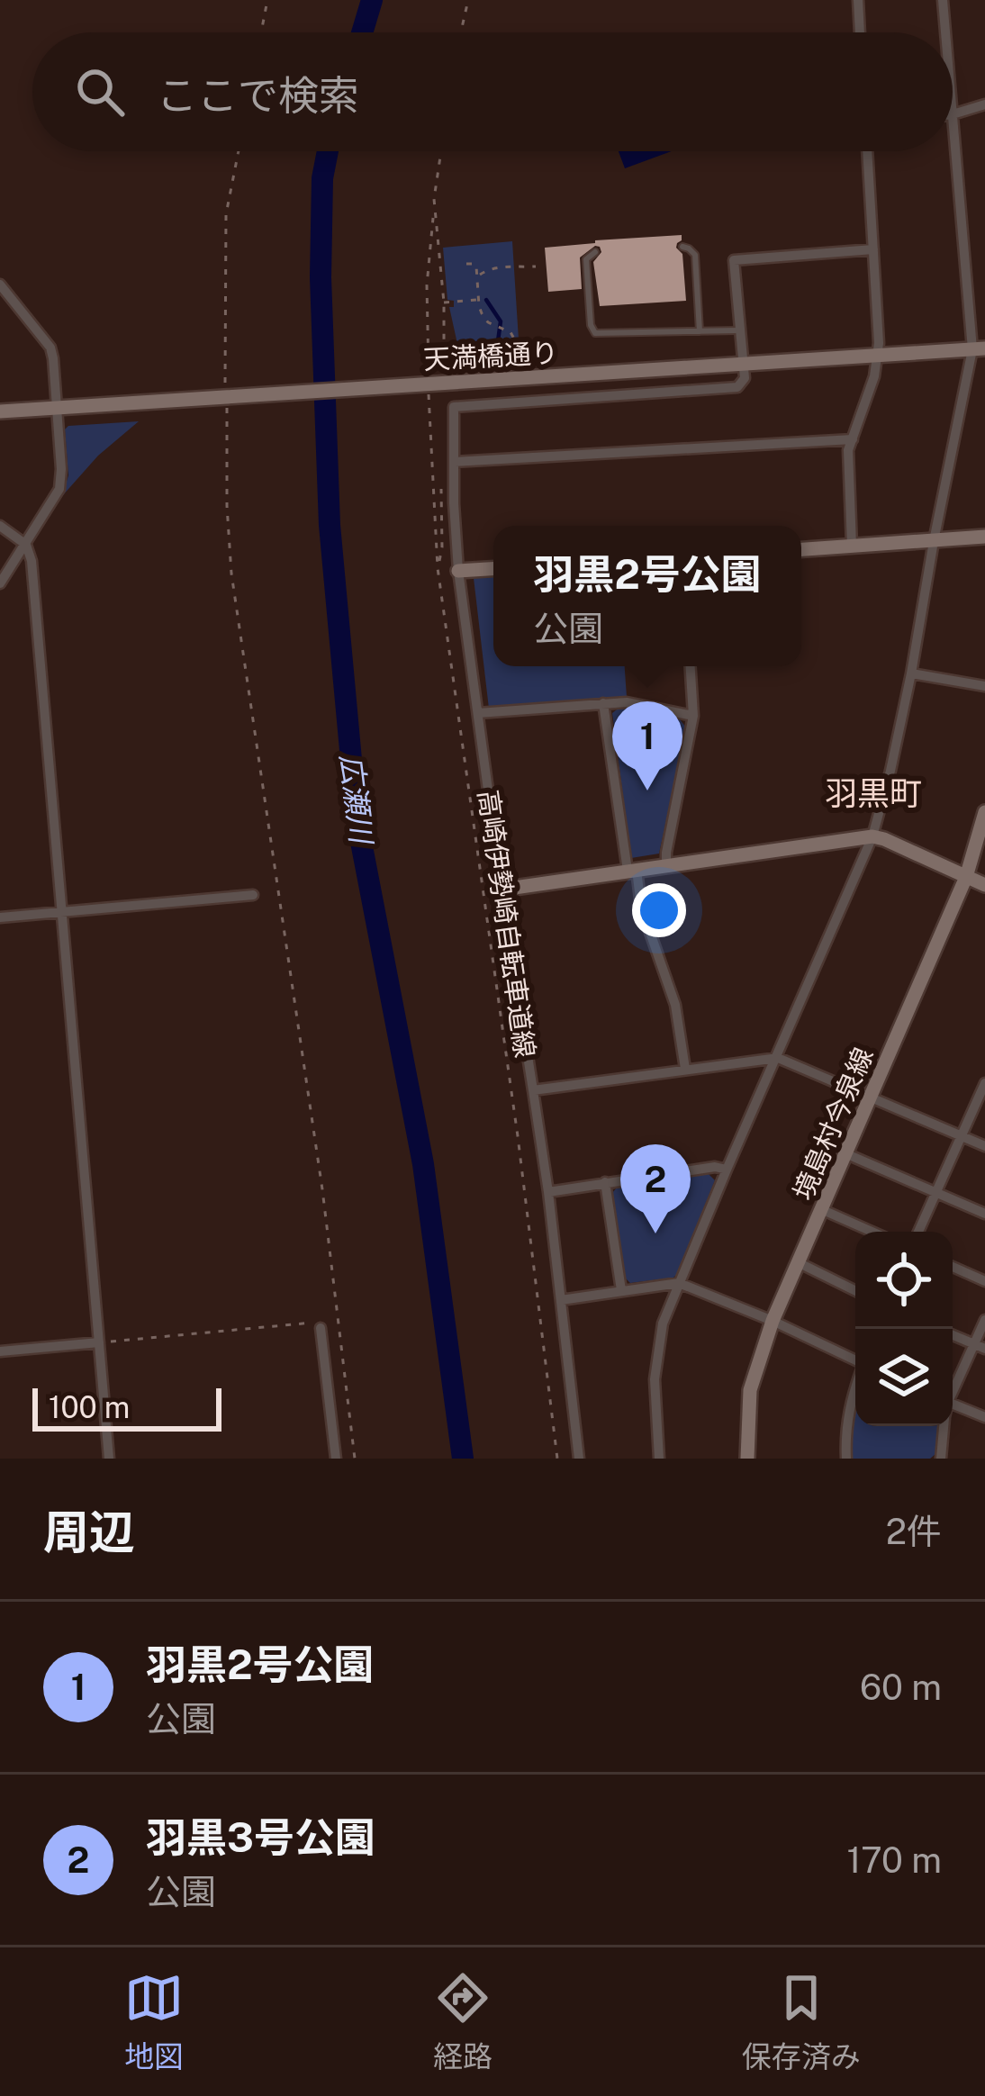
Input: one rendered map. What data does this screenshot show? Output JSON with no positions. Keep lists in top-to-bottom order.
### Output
{
  "streets": {
    "street": ["天満橋通り", "境島村今泉線"],
    "path": ["高崎伊勢崎自転車道線"]
  },
  "crossings": [
    ["天満橋通り", "高崎伊勢崎自転車道線"]
  ],
  "districts": ["羽黒町"],
  "water": ["広瀬川"],
  "scale_bar": "100 m",
  "page": {
    "search": "ここで検索",
    "popup": ["羽黒2号公園", "公園"],
    "pins": ["1", "2"],
    "scale": "100 m",
    "heading": ["周辺", "2件"],
    "list": [
      {
        "mark": "1",
        "name": "羽黒2号公園",
        "note": "公園",
        "value": "60 m"
      },
      {
        "mark": "2",
        "name": "羽黒3号公園",
        "note": "公園",
        "value": "170 m"
      }
    ],
    "nav": ["地図", "経路", "保存済み"]
  }
}
